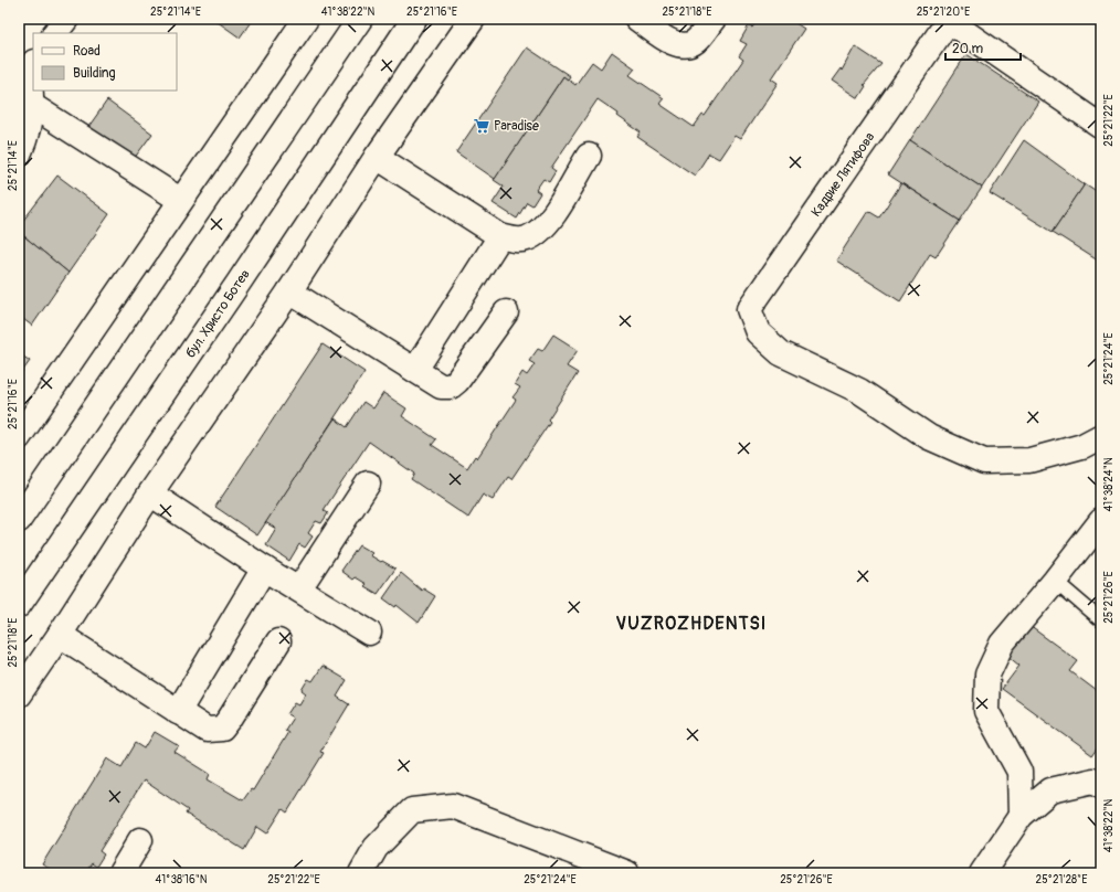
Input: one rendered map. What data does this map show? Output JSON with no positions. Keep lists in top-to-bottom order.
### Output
{
  "streets": {
    "street": ["Кадрие Лятифова", "бул. Христо Ботев"]
  },
  "districts": ["VUZROZHDENTSI"],
  "places": {
    "supermarket": ["Paradise"]
  },
  "legend": ["Road", "Building"],
  "scale_bar": "20 m",
  "coordinates": [
    "25°21'14\"E",
    "41°38'22\"N",
    "25°21'16\"E",
    "25°21'18\"E",
    "25°21'20\"E",
    "25°21'22\"E",
    "25°21'24\"E",
    "41°38'24\"N",
    "25°21'26\"E",
    "41°38'16\"N",
    "25°21'28\"E"
  ]
}
